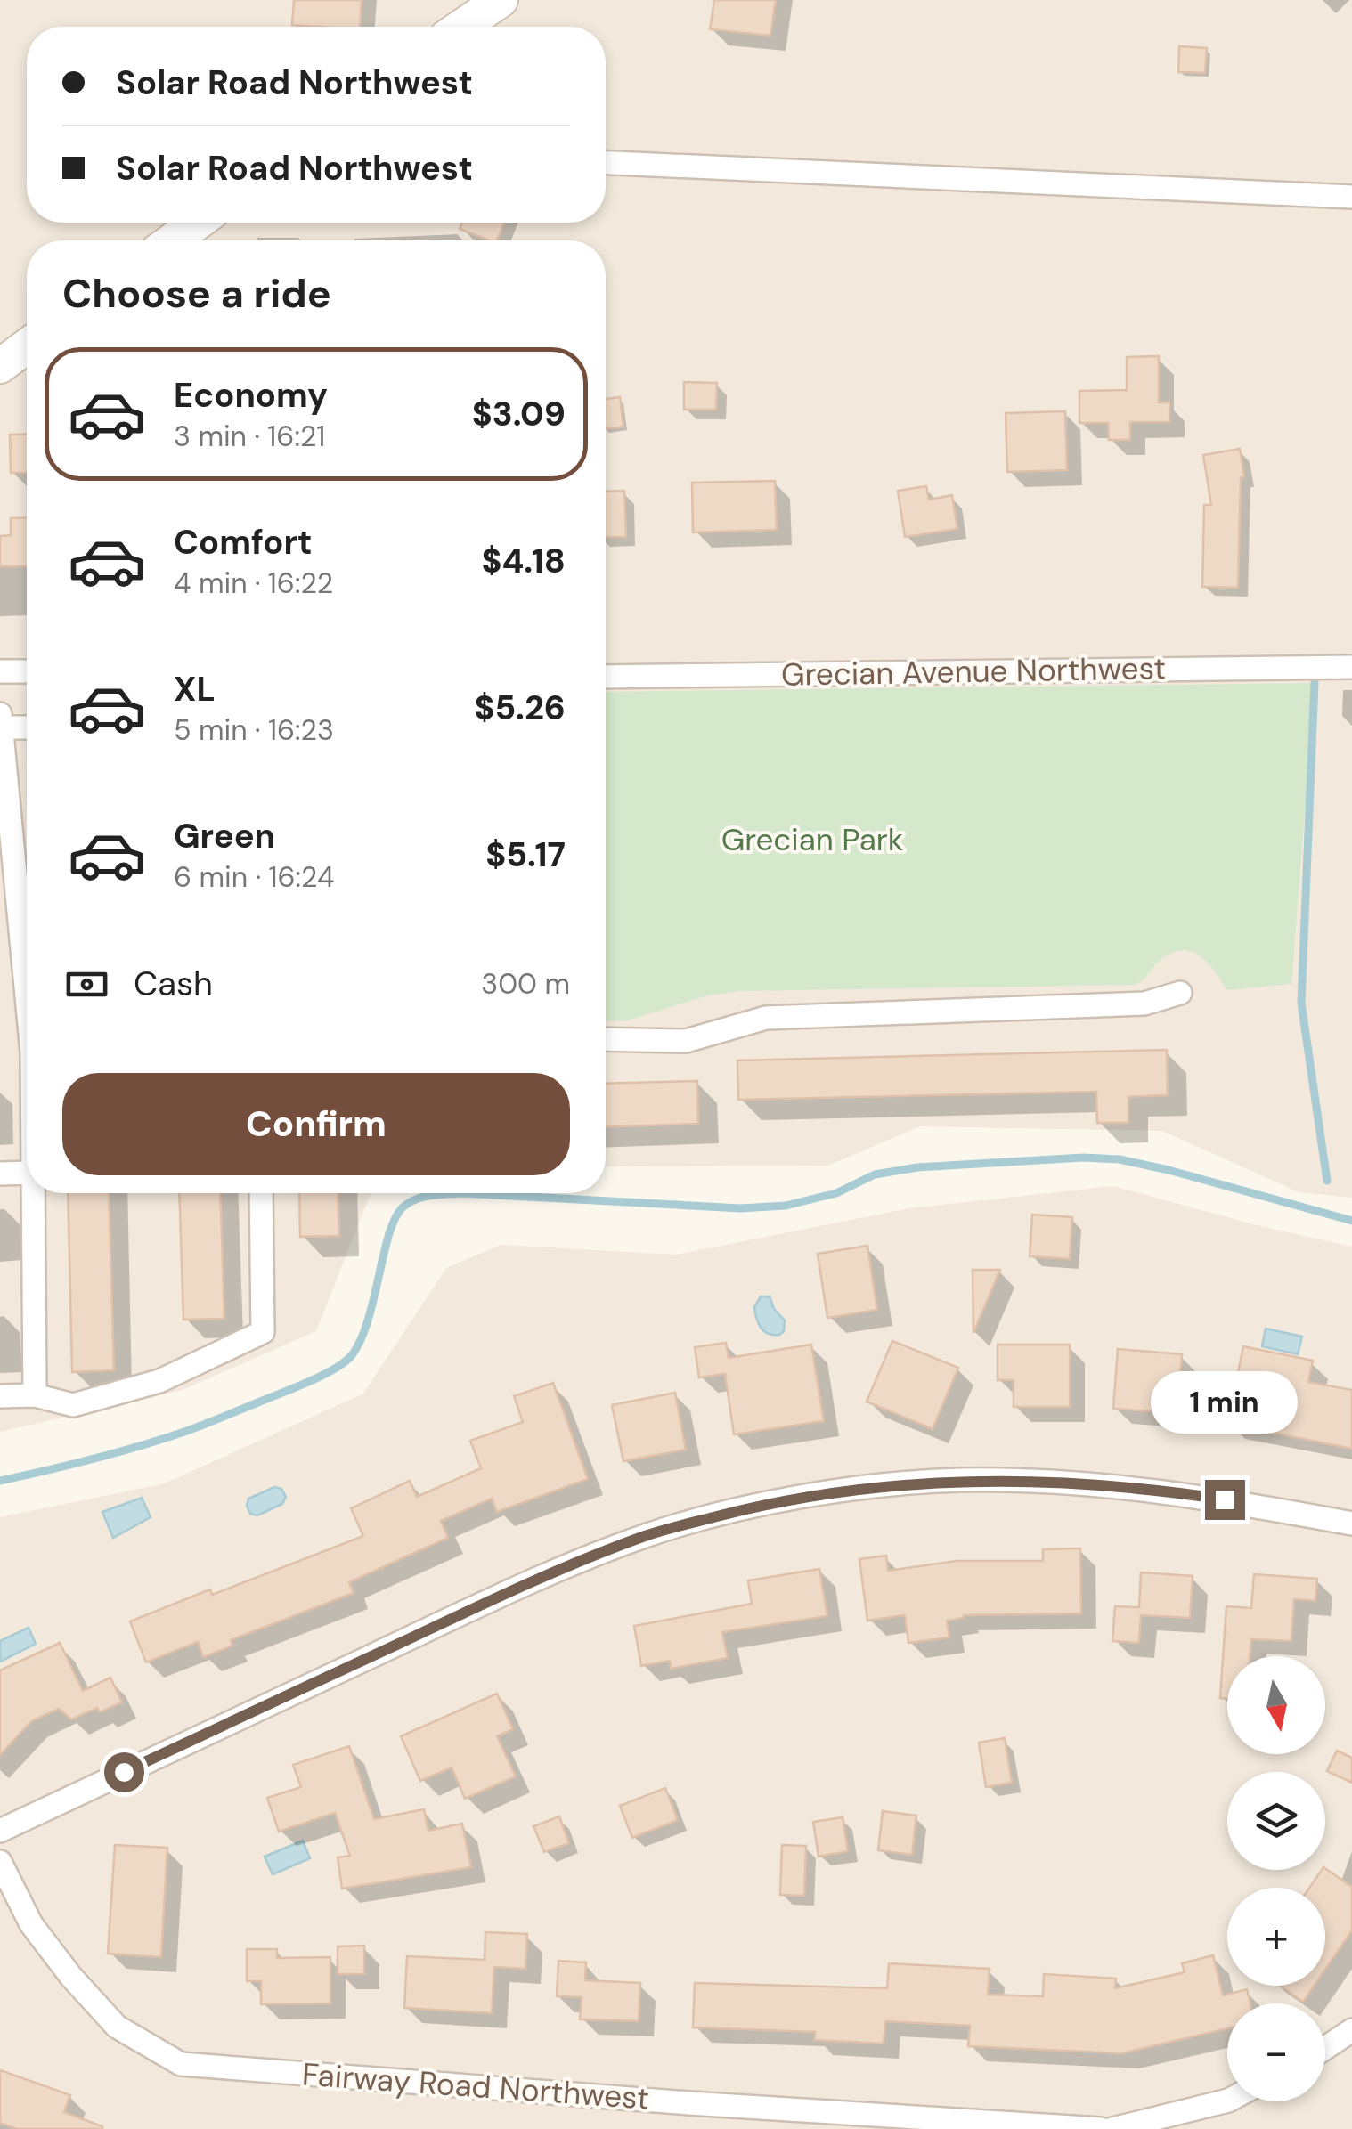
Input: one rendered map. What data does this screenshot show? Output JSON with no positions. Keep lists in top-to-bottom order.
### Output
{
  "streets": {
    "street": ["Grecian Avenue Northwest", "Fairway Road Northwest"]
  },
  "parks": ["Grecian Park"],
  "north": "bottom",
  "page": {
    "banner": ["Solar Road Northwest", "Solar Road Northwest"],
    "heading": "Choose a ride",
    "list": [
      {
        "name": "Economy",
        "note": "3 min · 16:21",
        "value": "$3.09"
      },
      {
        "name": "Comfort",
        "note": "4 min · 16:22",
        "value": "$4.18"
      },
      {
        "name": "XL",
        "note": "5 min · 16:23",
        "value": "$5.26"
      },
      {
        "name": "Green",
        "note": "6 min · 16:24",
        "value": "$5.17"
      }
    ],
    "pay": ["Cash", "300 m"],
    "buttons": "Confirm",
    "bubble": "1 min",
    "map_buttons": ["+", "−"]
  }
}
